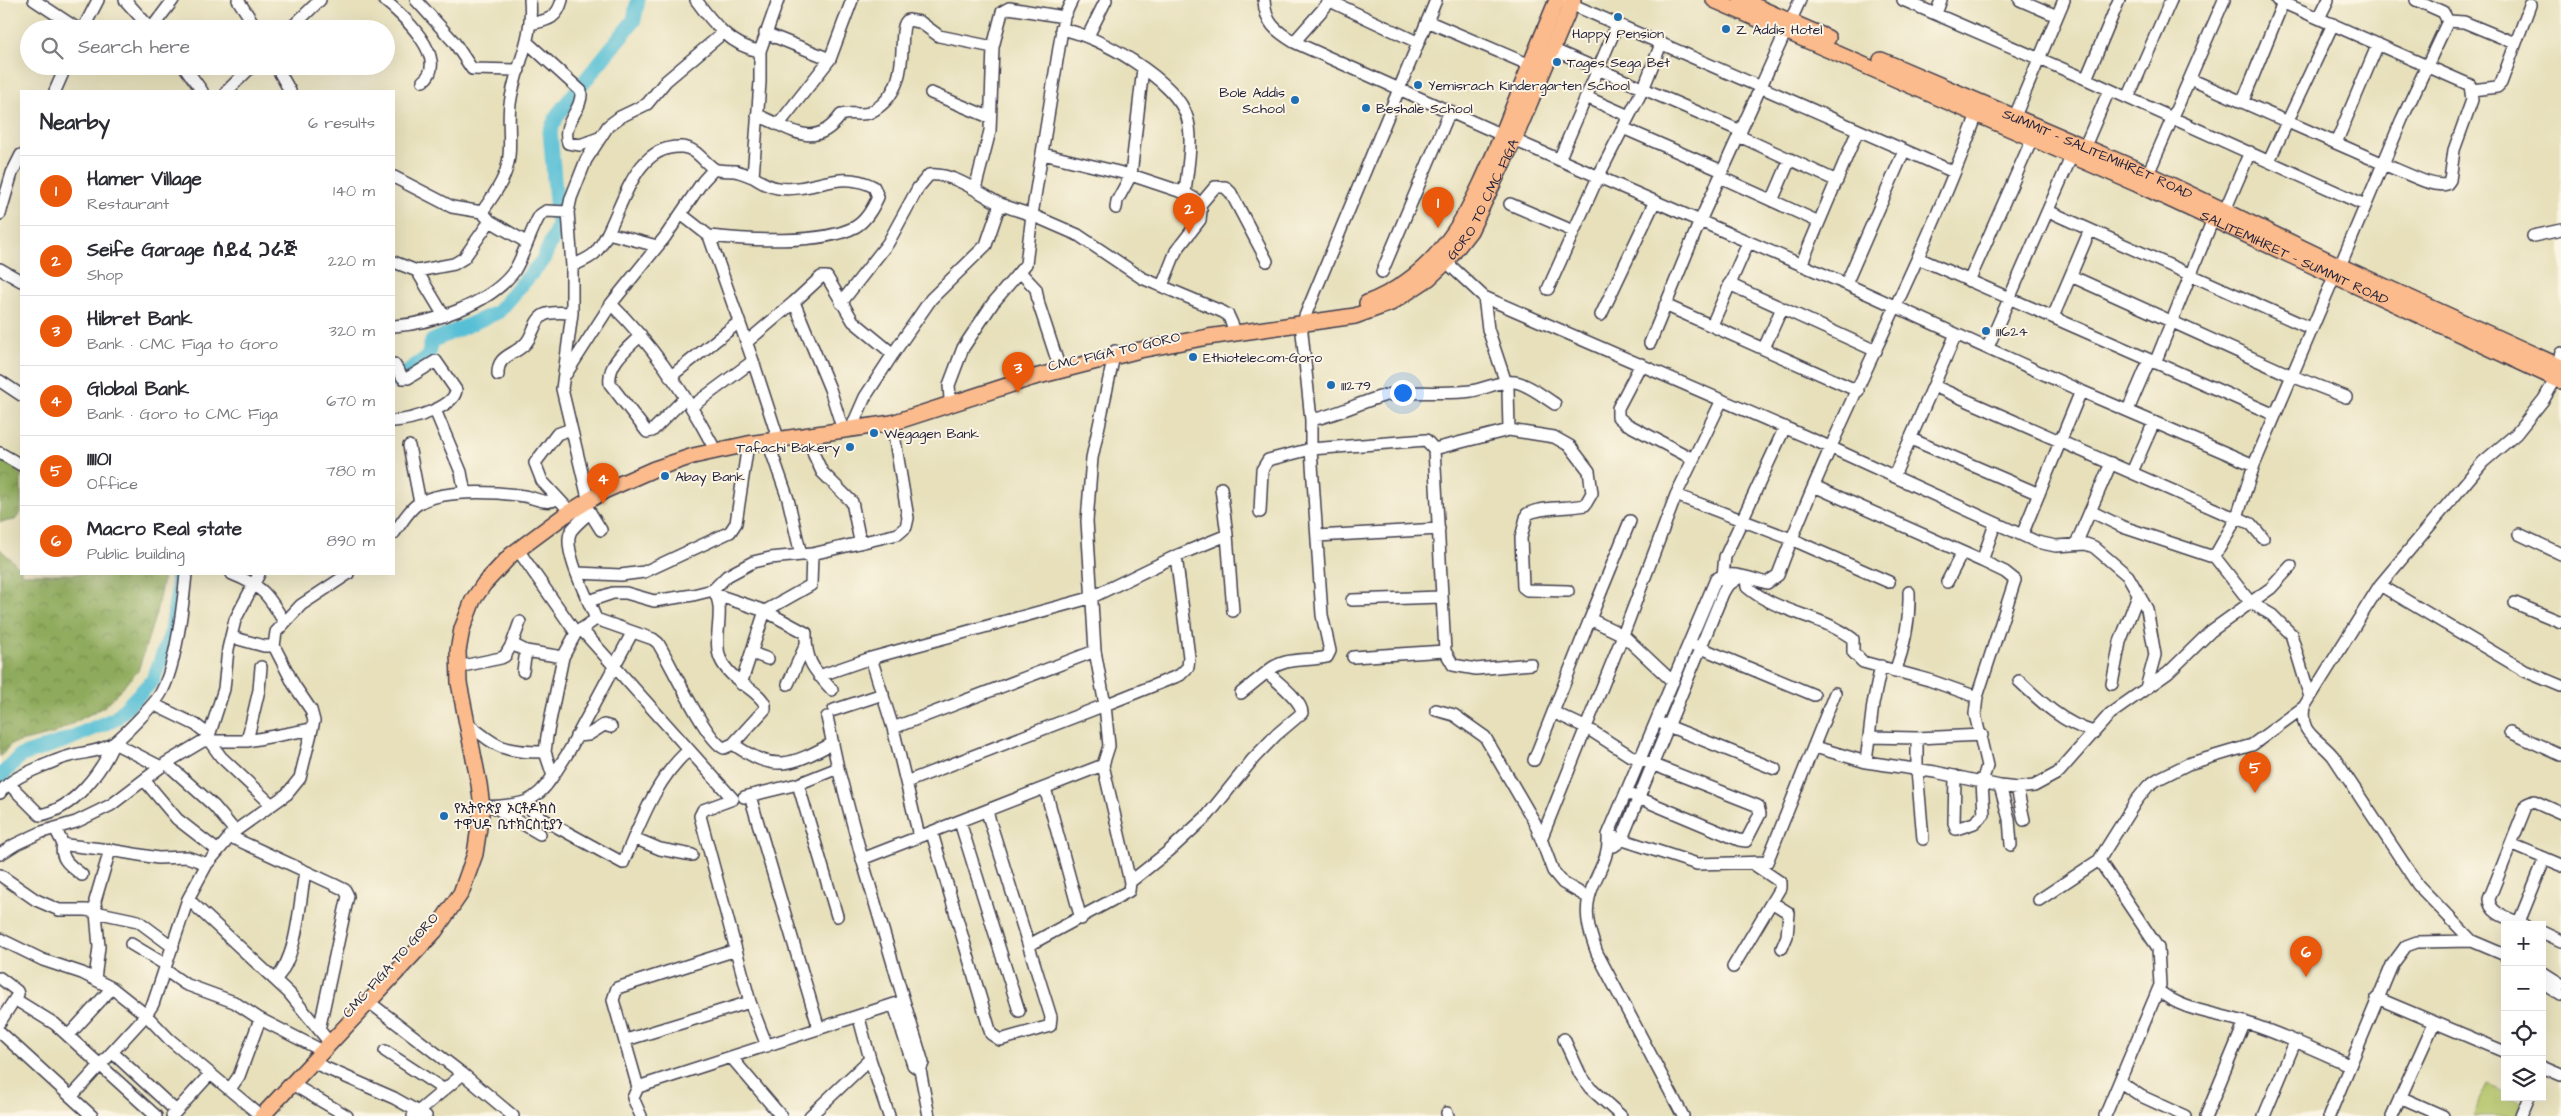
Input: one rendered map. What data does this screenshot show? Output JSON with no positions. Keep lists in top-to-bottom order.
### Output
{
  "streets": {
    "main road": [
      "SUMMIT - SALITEMIHRET ROAD",
      "GORO TO CMC FIGA",
      "SALITEMIHRET - SUMMIT ROAD",
      "CMC FIGA TO GORO"
    ]
  },
  "crossings": [
    ["SUMMIT - SALITEMIHRET ROAD", "SALITEMIHRET - SUMMIT ROAD"],
    ["GORO TO CMC FIGA", "CMC FIGA TO GORO"]
  ],
  "places": [
    "Happy Pension",
    "Z Addis Hotel",
    "Tages Sega Bet",
    "Yemisrach Kindergarten School",
    "Bole Addis School",
    "Beshale School",
    "111624",
    "Ethiotelecom-Goro",
    "111279",
    "Wegagen Bank",
    "Tafachi Bakery",
    "Abay Bank",
    "የኢትዮጵያ ኦርቶዶክስ ተዋህዶ ቤተክርስቲያን"
  ],
  "page": {
    "search": "Search here",
    "heading": ["Nearby", "6 results"],
    "list": [
      {
        "mark": "1",
        "name": "Hamer Village",
        "note": "Restaurant",
        "value": "140 m"
      },
      {
        "mark": "2",
        "name": "Seife Garage ሰይፈ ጋራጅ",
        "note": "Shop",
        "value": "220 m"
      },
      {
        "mark": "3",
        "name": "Hibret Bank",
        "note": "Bank · CMC Figa to Goro",
        "value": "320 m"
      },
      {
        "mark": "4",
        "name": "Global Bank",
        "note": "Bank · Goro to CMC Figa",
        "value": "670 m"
      },
      {
        "mark": "5",
        "name": "111101",
        "note": "Office",
        "value": "780 m"
      },
      {
        "mark": "6",
        "name": "Macro Real state",
        "note": "Public building",
        "value": "890 m"
      }
    ],
    "pins": [
      "1",
      "2",
      "3",
      "4",
      "5",
      "6"
    ],
    "map_buttons": ["+", "−"]
  }
}
